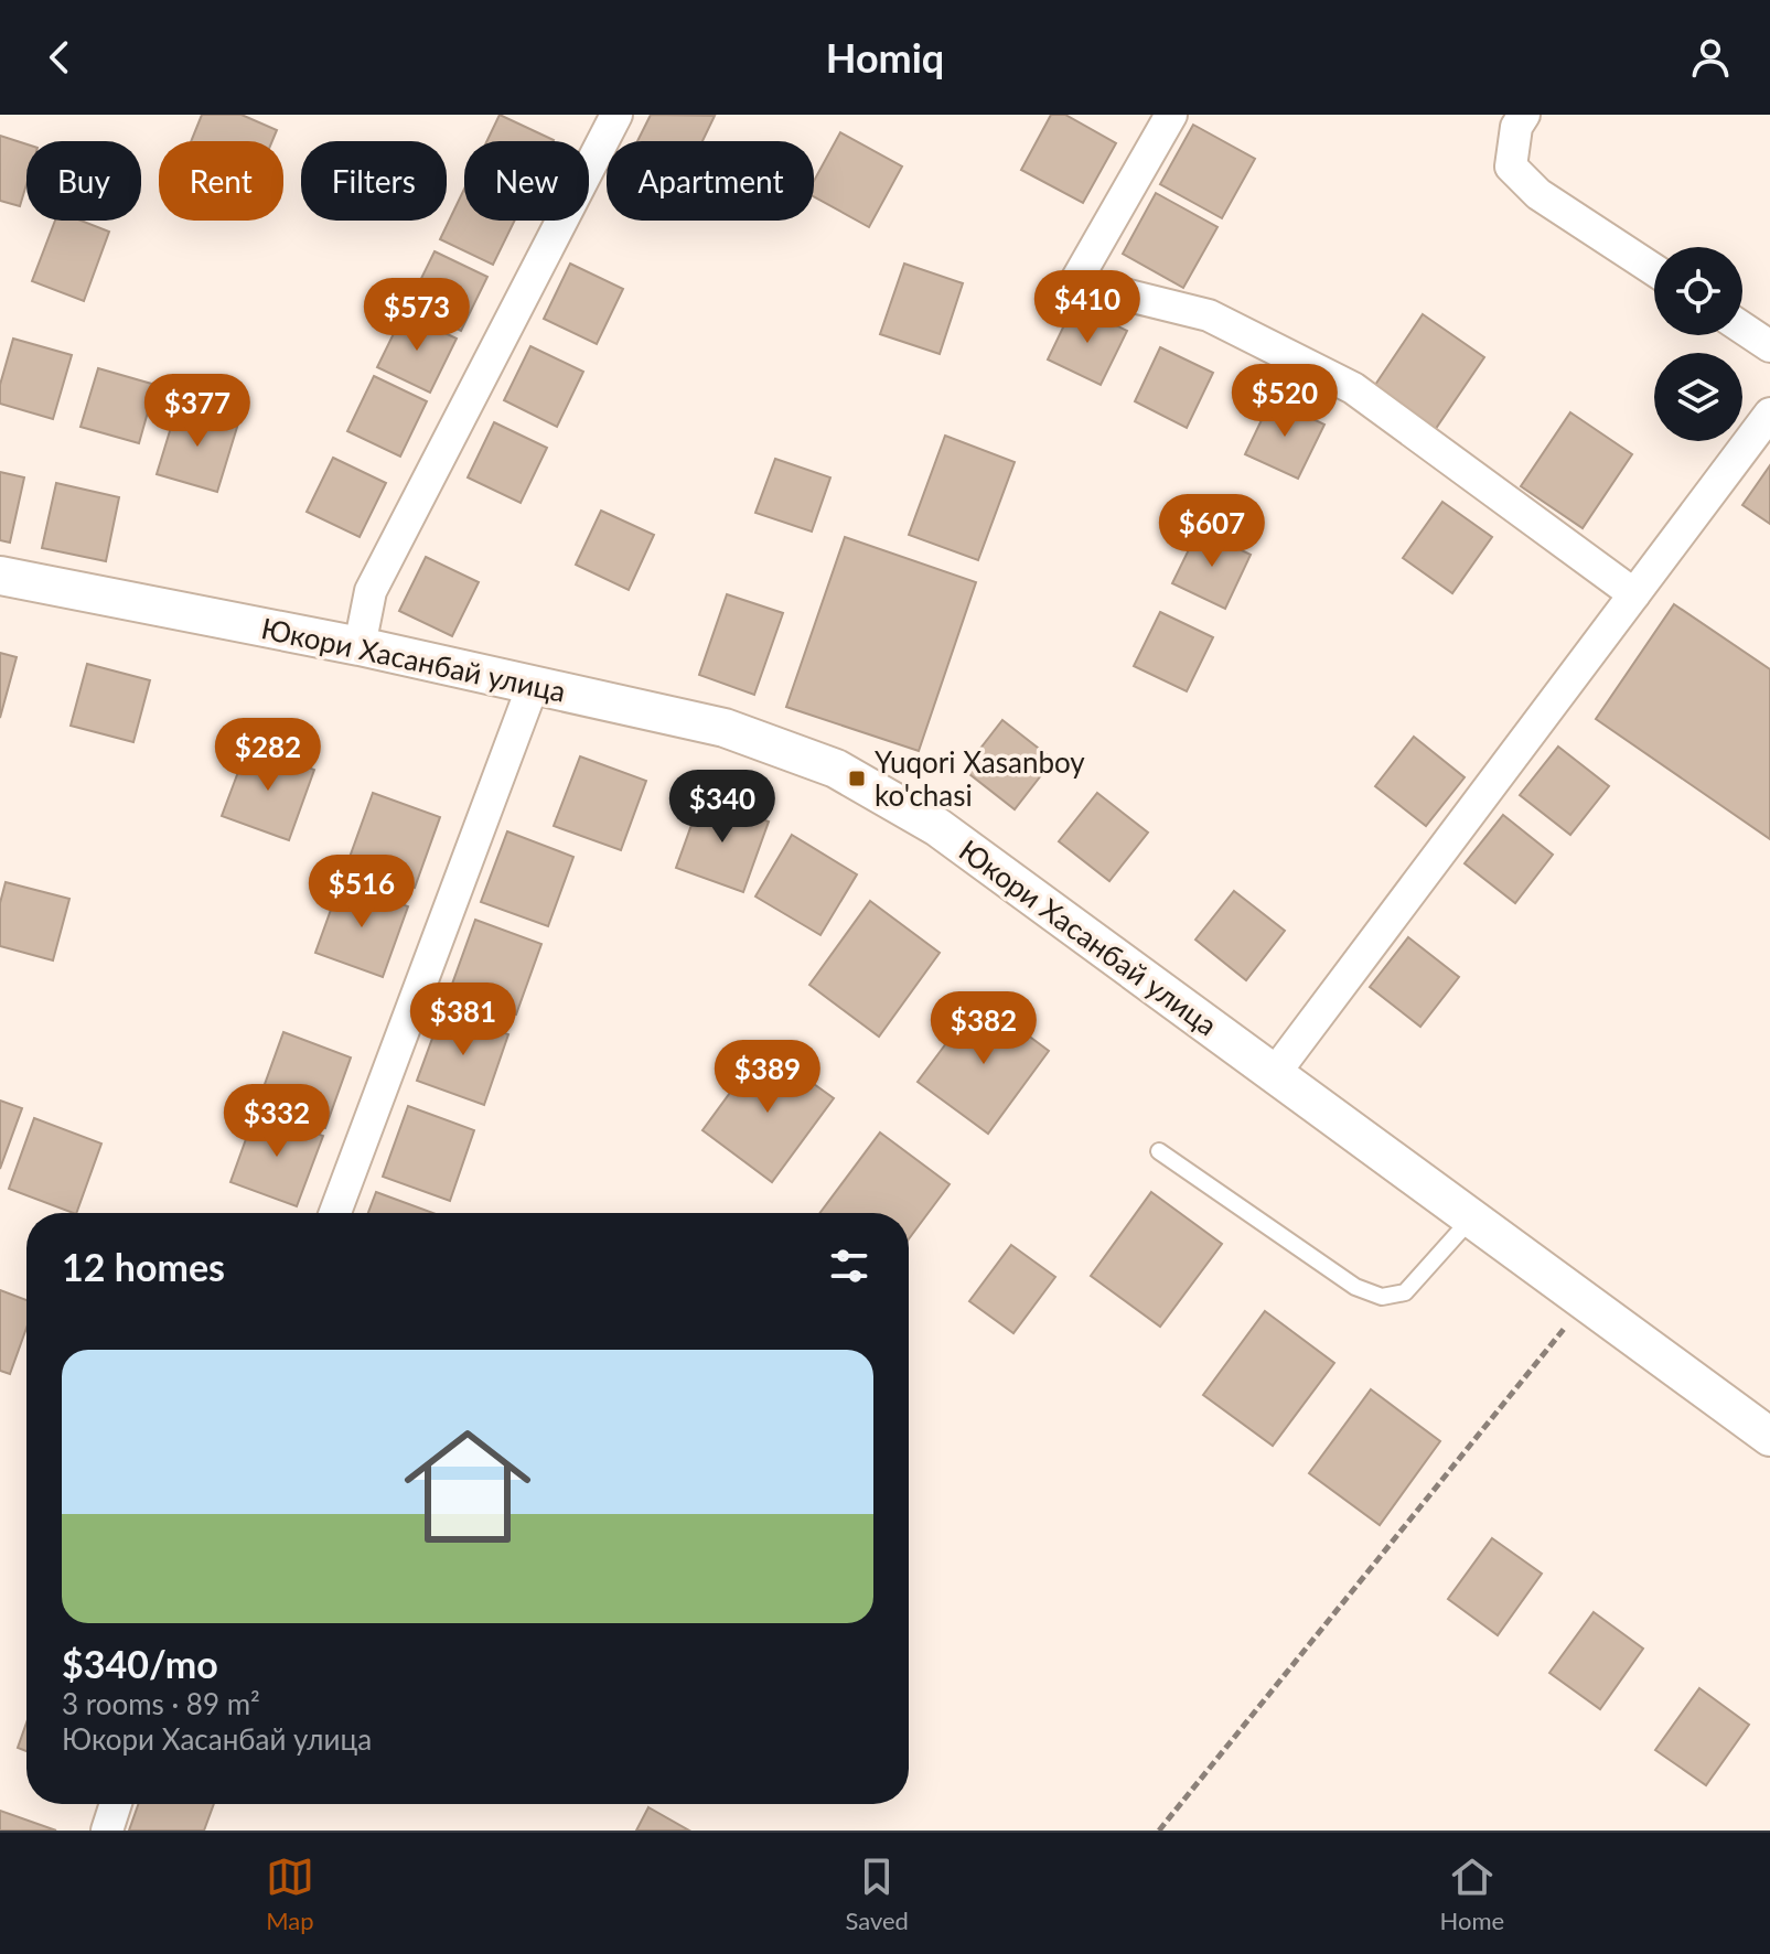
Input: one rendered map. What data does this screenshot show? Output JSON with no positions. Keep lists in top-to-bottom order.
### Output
{
  "streets": {
    "street": ["Юкори Хасанбай улица"]
  },
  "places": {
    "transit": ["Yuqori Xasanboy ko'chasi"]
  },
  "page": {
    "header": "Homiq",
    "chip": [
      "Buy",
      "Rent",
      "Filters",
      "New",
      "Apartment"
    ],
    "price": [
      "$410",
      "$573",
      "$520",
      "$377",
      "$607",
      "$282",
      "$340",
      "$516",
      "$381",
      "$382",
      "$389",
      "$332"
    ],
    "heading": "12 homes",
    "list": [
      {
        "name": "$340/mo",
        "note": "3 rooms · 89 m² · Юкори Хасанбай улица"
      }
    ],
    "tabs": ["Map", "Saved", "Home"]
  }
}
